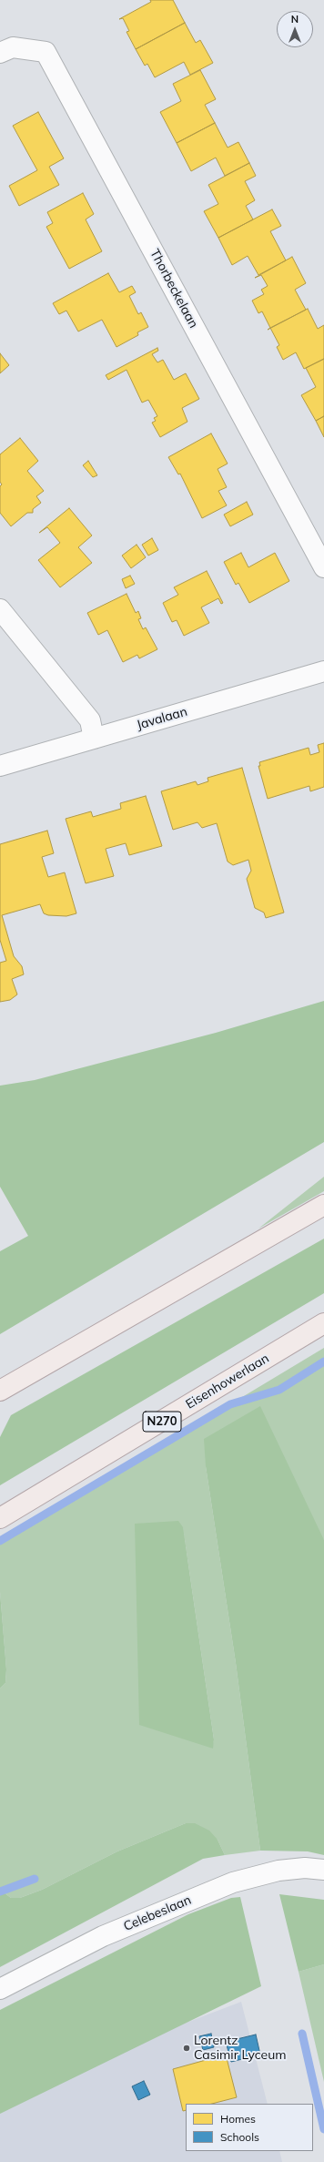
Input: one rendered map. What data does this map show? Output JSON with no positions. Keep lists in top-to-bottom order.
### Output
{
  "streets": {
    "main road": ["Eisenhowerlaan", "N270"],
    "street": ["Thorbeckelaan", "Javalaan", "Celebeslaan"]
  },
  "places": ["Lorentz Casimir Lyceum"],
  "legend": ["Homes", "Schools"],
  "north": "top"
}
